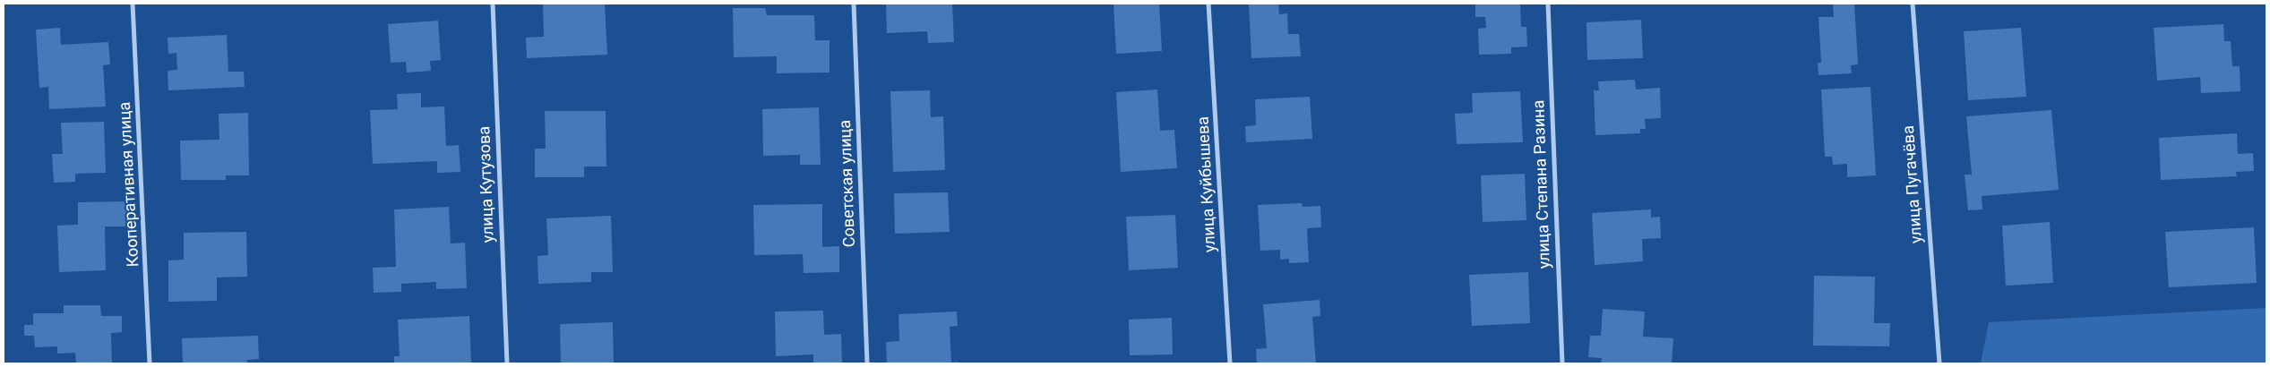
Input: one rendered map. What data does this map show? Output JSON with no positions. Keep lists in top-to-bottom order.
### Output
{
  "streets": {
    "street": [
      "Советская улица",
      "Кооперативная улица",
      "улица Кутузова",
      "улица Куйбышева",
      "улица Степана Разина",
      "улица Пугачёва"
    ]
  }
}
